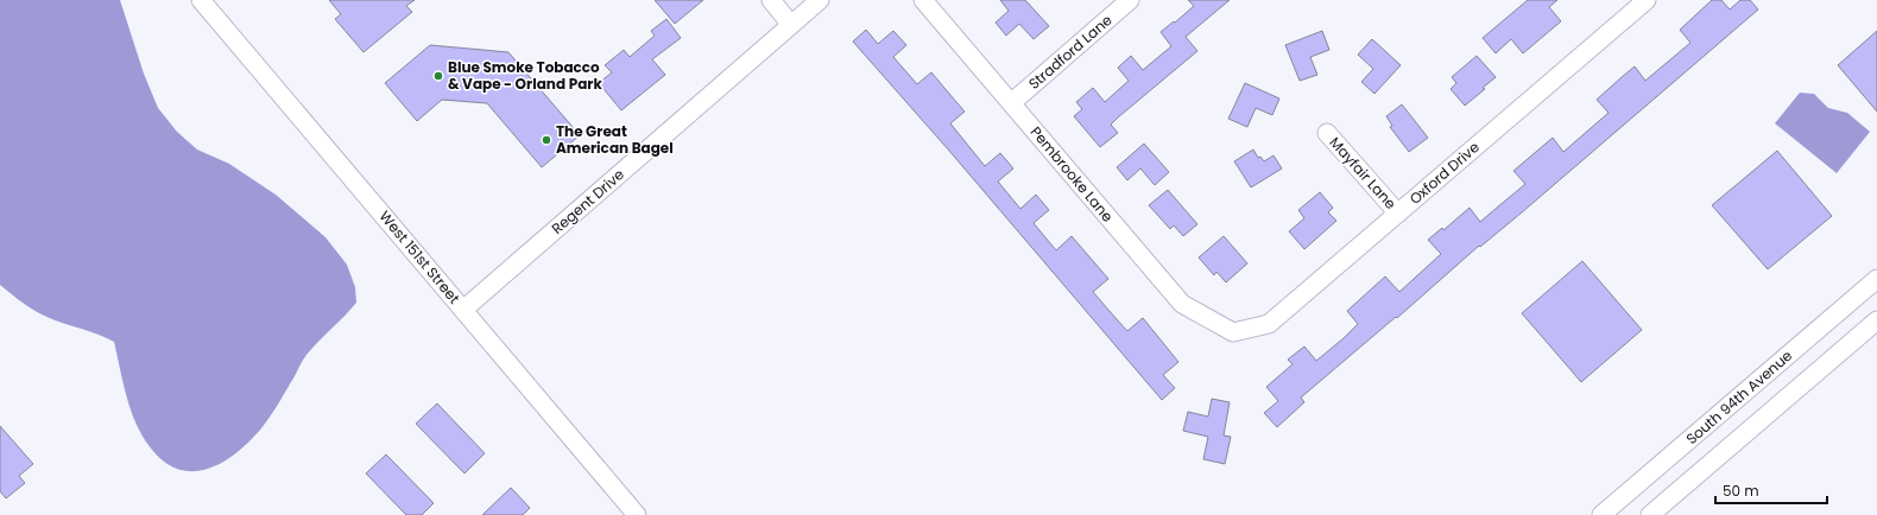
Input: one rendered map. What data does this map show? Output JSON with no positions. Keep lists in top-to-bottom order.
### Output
{
  "streets": {
    "street": [
      "Stradford Lane",
      "Mayfair Lane",
      "Oxford Drive",
      "Pembrooke Lane",
      "Regent Drive",
      "West 151st Street",
      "South 94th Avenue"
    ]
  },
  "crossings": [
    ["Stradford Lane", "Pembrooke Lane"],
    ["Mayfair Lane", "Oxford Drive"],
    ["Oxford Drive", "Pembrooke Lane"],
    ["Regent Drive", "West 151st Street"]
  ],
  "places": ["Blue Smoke Tobacco & Vape - Orland Park", "The Great American Bagel"],
  "scale_bar": "50 m"
}
